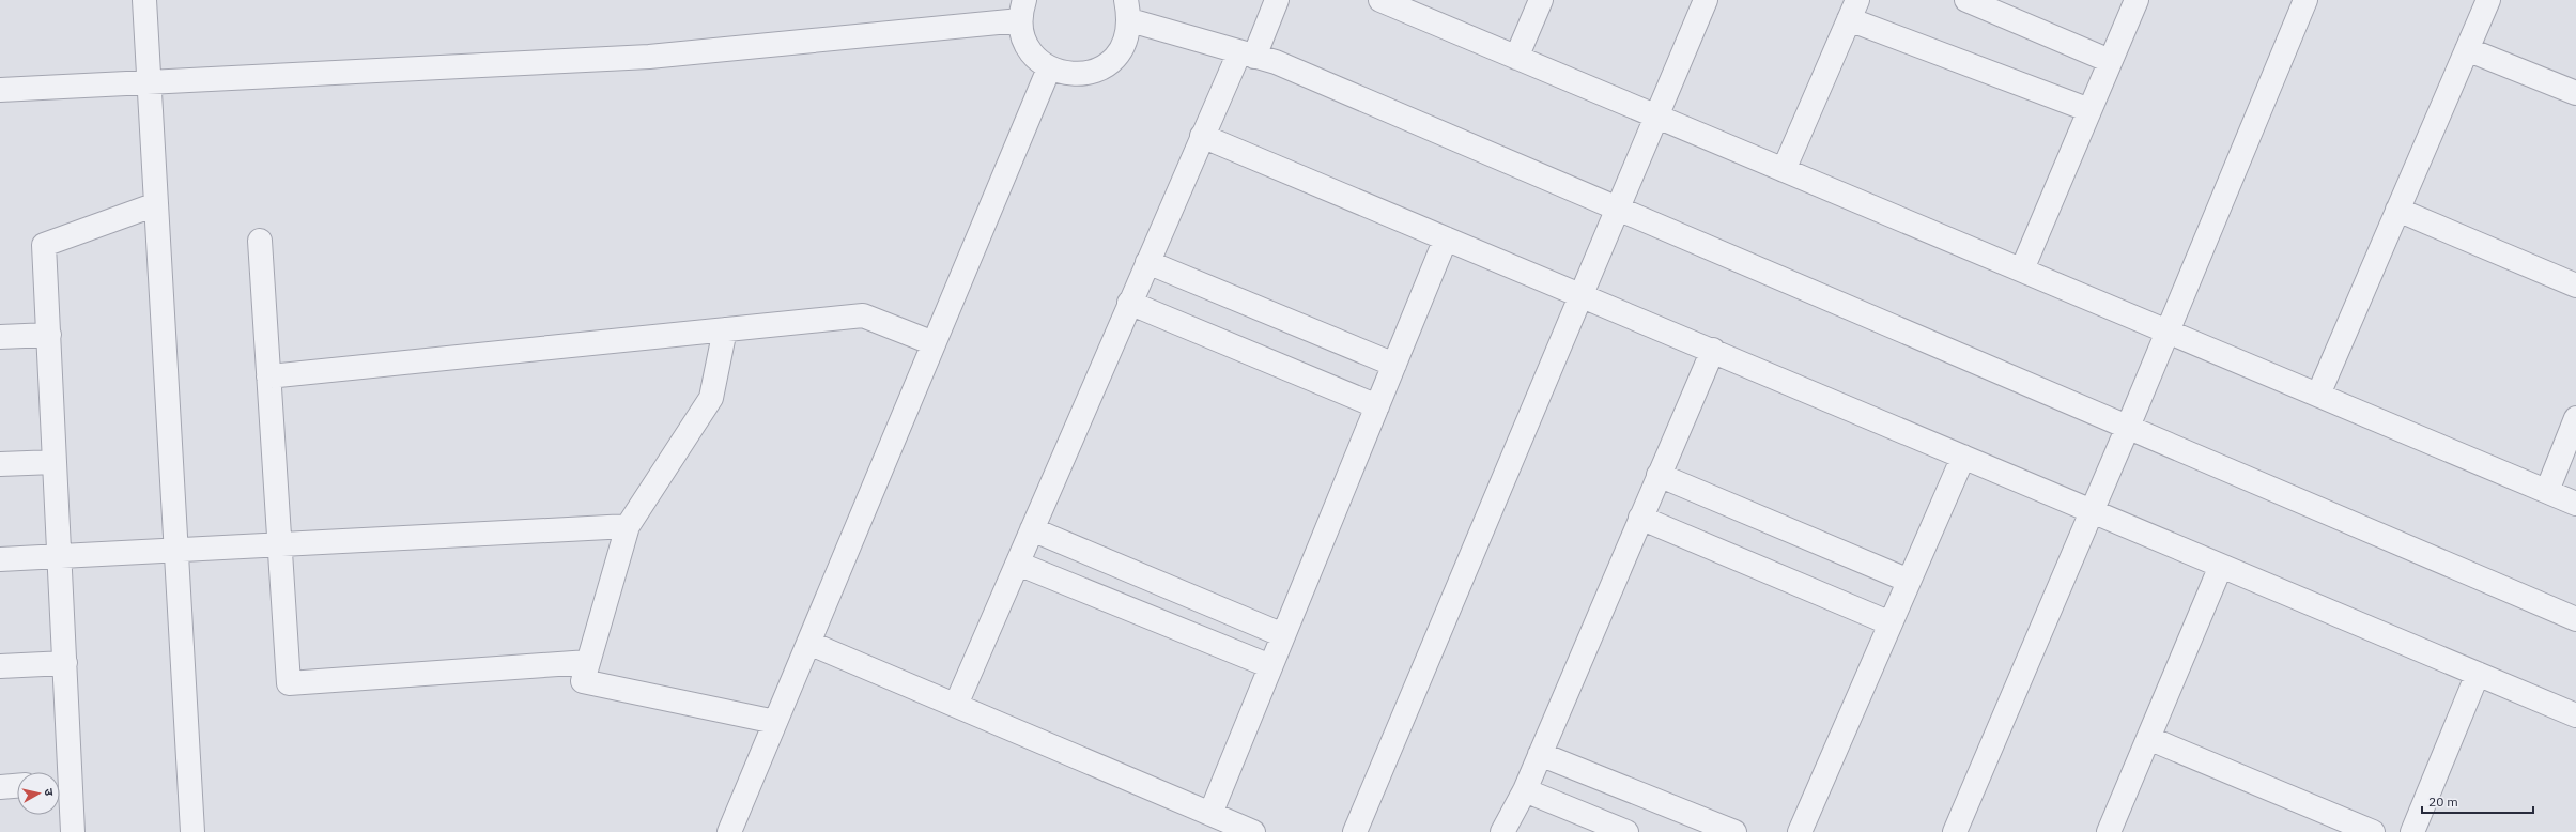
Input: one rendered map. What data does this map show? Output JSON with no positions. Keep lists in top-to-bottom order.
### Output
{
  "scale_bar": "20 m",
  "north": "right"
}
